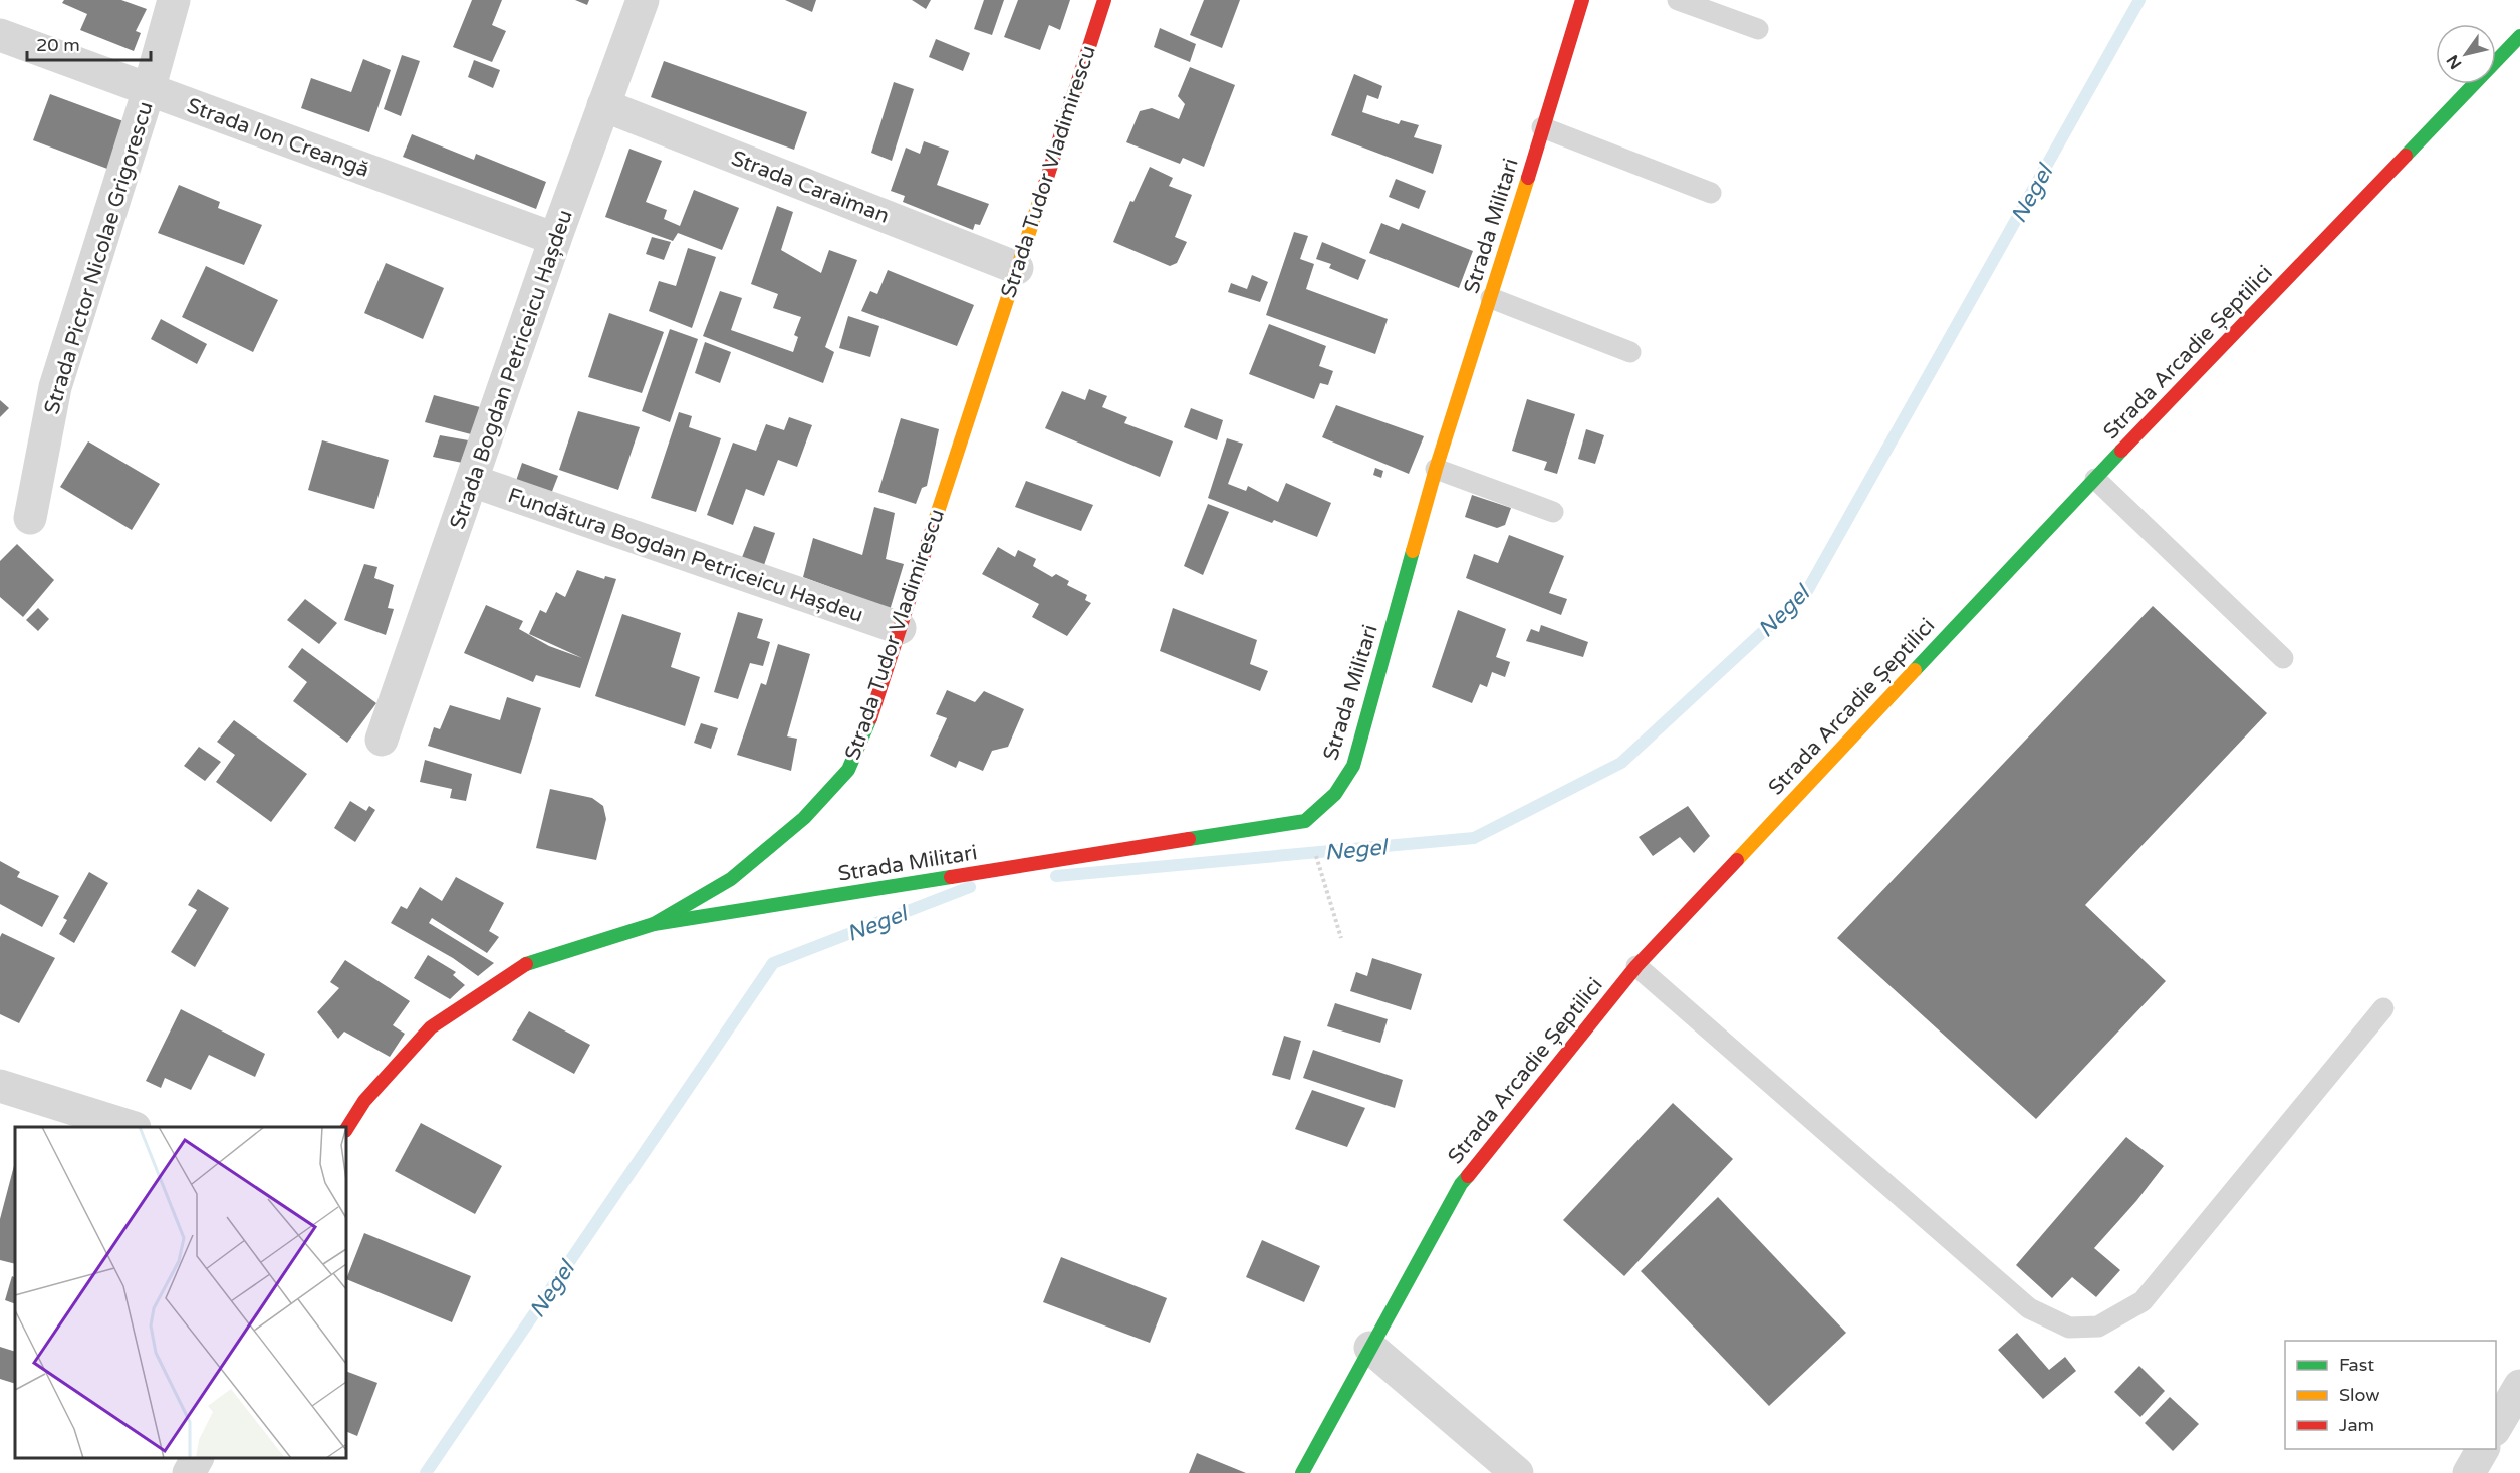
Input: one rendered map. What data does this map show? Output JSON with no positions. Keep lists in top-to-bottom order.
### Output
{
  "streets": {
    "street": [
      "Strada Ion Creangă",
      "Strada Tudor Vladimirescu",
      "Strada Caraiman",
      "Strada Militari",
      "Strada Pictor Nicolae Grigorescu",
      "Strada Arcadie Șeptilici",
      "Strada Bogdan Petriceicu Hașdeu",
      "Fundătura Bogdan Petriceicu Hașdeu"
    ]
  },
  "crossings": [
    ["Strada Ion Creangă", "Strada Pictor Nicolae Grigorescu"],
    ["Strada Ion Creangă", "Strada Bogdan Petriceicu Hașdeu"],
    ["Strada Tudor Vladimirescu", "Strada Caraiman"],
    ["Strada Tudor Vladimirescu", "Strada Militari"],
    ["Strada Tudor Vladimirescu", "Fundătura Bogdan Petriceicu Hașdeu"],
    ["Strada Caraiman", "Strada Bogdan Petriceicu Hașdeu"],
    ["Strada Bogdan Petriceicu Hașdeu", "Fundătura Bogdan Petriceicu Hașdeu"]
  ],
  "water": ["Negel"],
  "legend": ["Fast", "Slow", "Jam"],
  "scale_bar": "20 m",
  "north": "bottom left"
}
